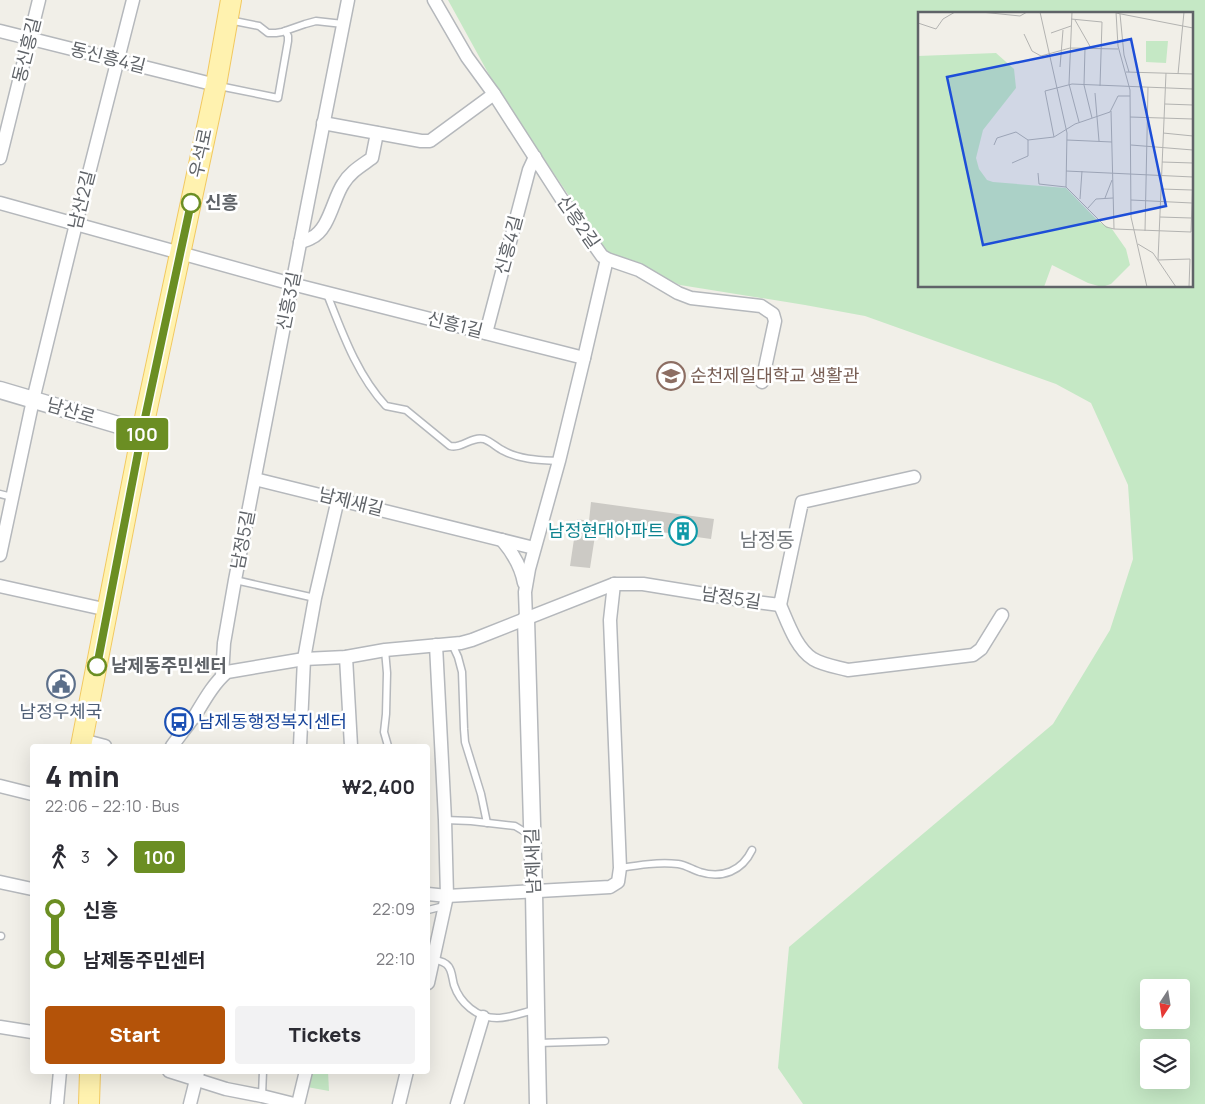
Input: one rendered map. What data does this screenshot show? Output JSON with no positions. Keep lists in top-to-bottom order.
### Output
{
  "streets": {
    "main road": ["우석로"],
    "street": [
      "동신흥길",
      "동신흥4길",
      "남산2길",
      "신흥2길",
      "신흥4길",
      "신흥3길",
      "신흥1길",
      "남산로",
      "남제새길",
      "남정5길"
    ]
  },
  "crossings": [
    ["동신흥길", "동신흥4길"],
    ["동신흥4길", "우석로"],
    ["동신흥4길", "남산2길"],
    ["우석로", "신흥1길"],
    ["우석로", "남산로"],
    ["남산2길", "신흥1길"],
    ["남산2길", "남산로"],
    ["신흥2길", "신흥4길"],
    ["신흥4길", "신흥1길"],
    ["신흥3길", "신흥1길"],
    ["신흥3길", "남제새길"],
    ["신흥3길", "남정5길"],
    ["남제새길", "남정5길"]
  ],
  "districts": ["남정동"],
  "places": {
    "other": ["신흥", "남제동주민센터"],
    "school or university": ["순천제일대학교 생활관"],
    "building": ["남정현대아파트"],
    "public building": ["남정우체국"],
    "bus stop": ["남제동행정복지센터"]
  },
  "lines": ["bus line 100"],
  "north": "bottom",
  "page": {
    "on_map": "100",
    "heading": ["4 min", "22:06 – 22:10 · Bus", "₩2,400"],
    "legs": ["3", "100"],
    "list": [
      {
        "name": "신흥",
        "value": "22:09"
      },
      {
        "name": "남제동주민센터",
        "value": "22:10"
      }
    ],
    "buttons": ["Start", "Tickets"]
  }
}
